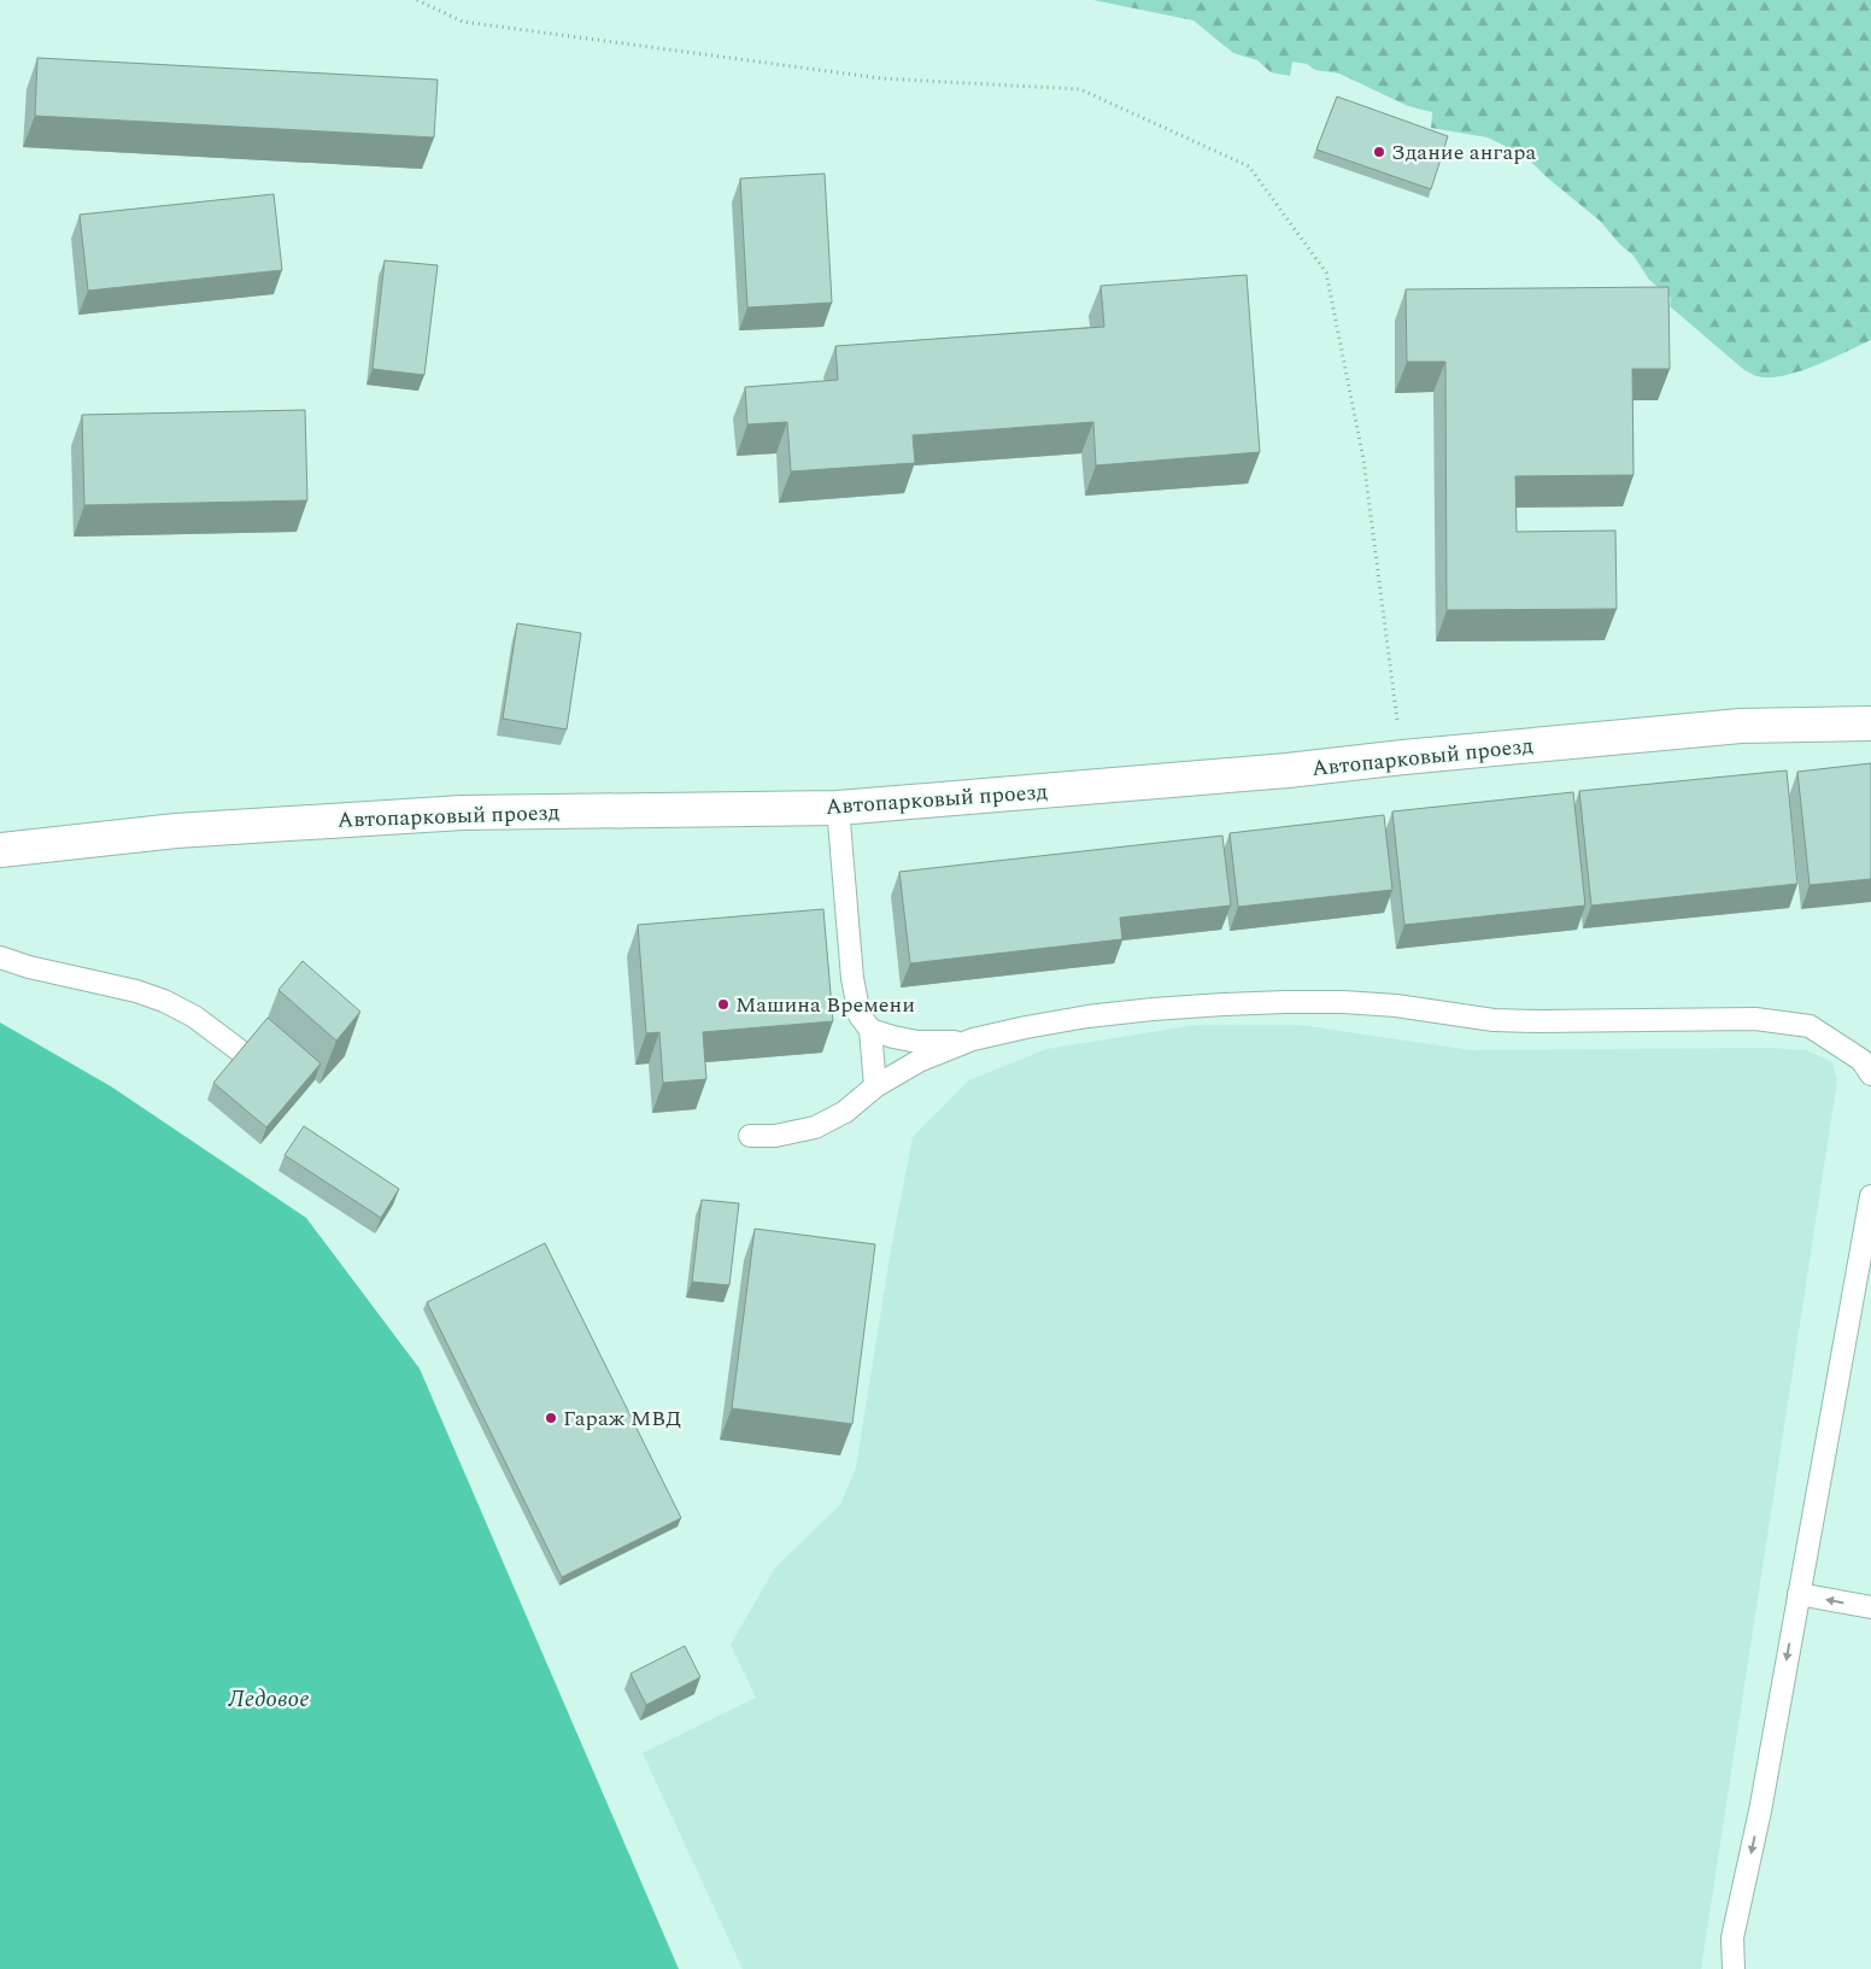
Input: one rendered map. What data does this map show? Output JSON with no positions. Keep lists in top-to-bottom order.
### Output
{
  "streets": {
    "street": ["Автопарковый проезд"]
  },
  "water": ["Ледовое"],
  "places": ["Здание ангара", "Машина Времени", "Гараж МВД"]
}
